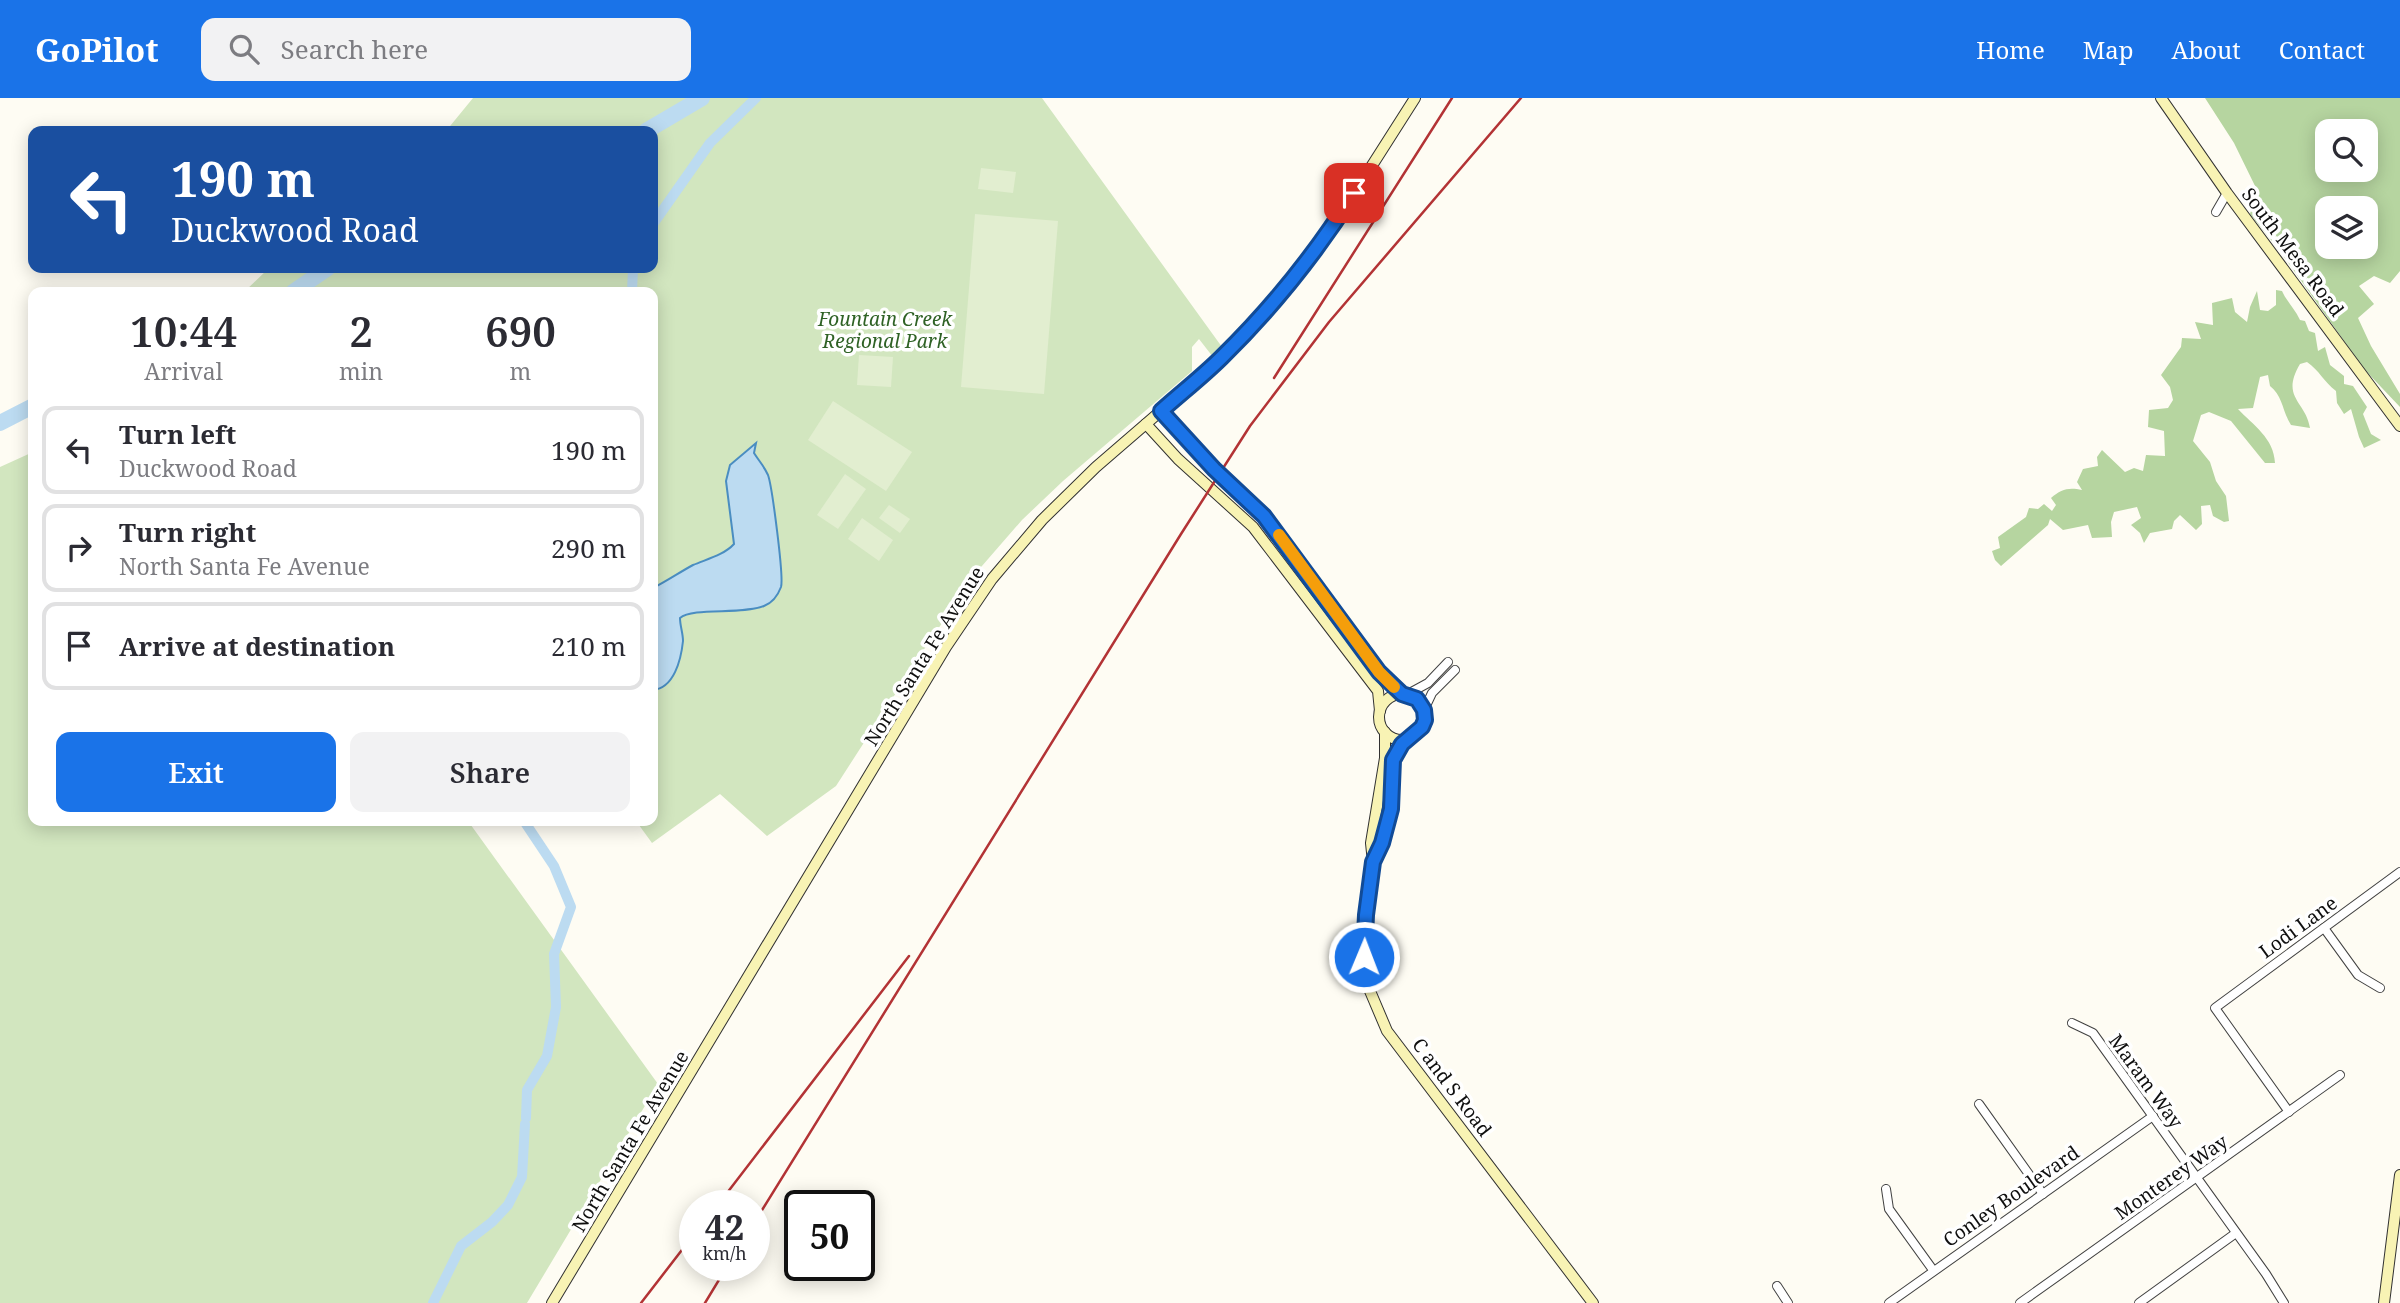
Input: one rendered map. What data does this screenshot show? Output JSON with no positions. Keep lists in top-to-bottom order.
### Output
{
  "streets": {
    "main road": ["South Mesa Road", "North Santa Fe Avenue", "C and S Road"],
    "street": [
      "Lodi Lane",
      "Maram Way",
      "Monterey Way",
      "Conley Boulevard"
    ]
  },
  "crossings": [
    ["Lodi Lane", "Monterey Way"],
    ["Maram Way", "Monterey Way"],
    ["Maram Way", "Conley Boulevard"]
  ],
  "parks": ["Fountain Creek Regional Park"],
  "page": {
    "header": "GoPilot",
    "search": "Search here",
    "nav": [
      "Home",
      "Map",
      "About",
      "Contact"
    ],
    "turn": ["190 m", "Duckwood Road"],
    "eta": [
      "10:44",
      "Arrival",
      "2",
      "min",
      "690",
      "m"
    ],
    "list": [
      {
        "name": "Turn left",
        "note": "Duckwood Road",
        "value": "190 m"
      },
      {
        "name": "Turn right",
        "note": "North Santa Fe Avenue",
        "value": "290 m"
      },
      {
        "name": "Arrive at destination",
        "value": "210 m"
      }
    ],
    "buttons": ["Exit", "Share"],
    "speed": "42 km/h",
    "limit": "50"
  }
}
